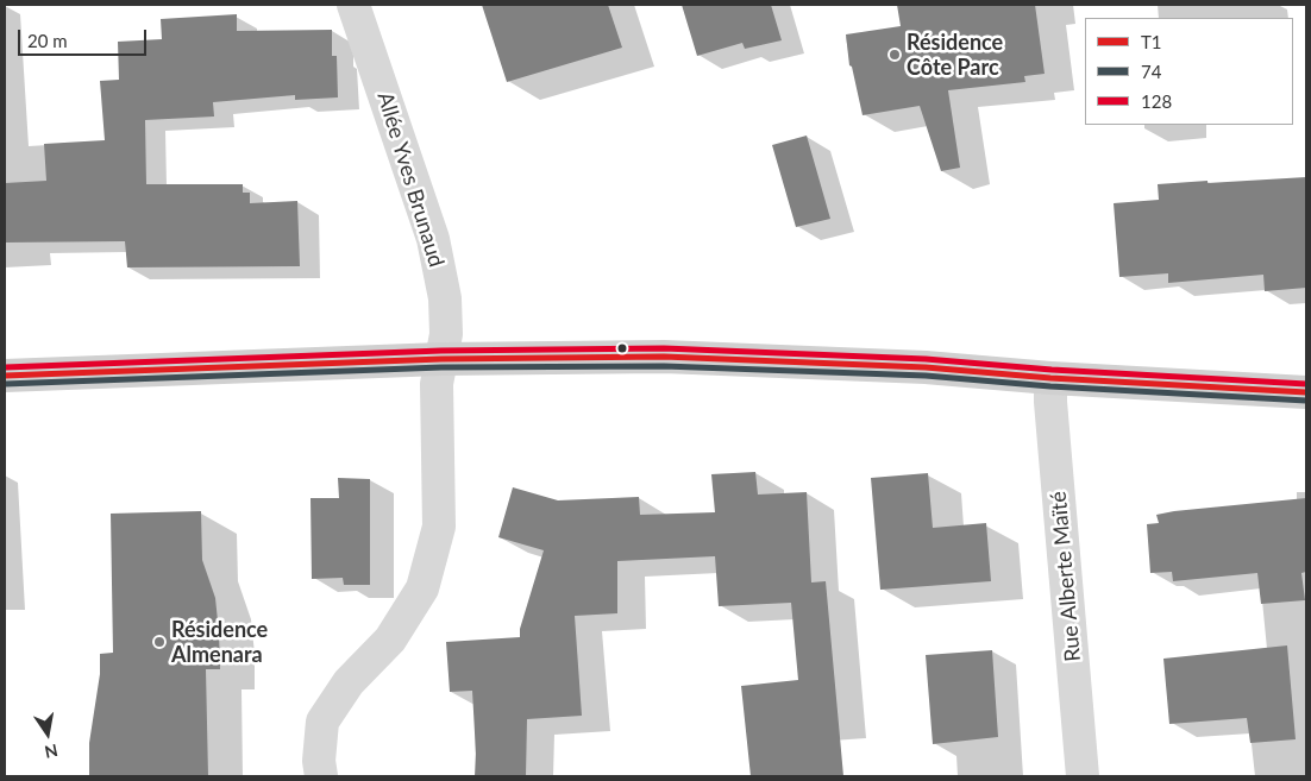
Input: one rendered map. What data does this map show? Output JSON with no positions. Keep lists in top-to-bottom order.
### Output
{
  "streets": {
    "street": ["Allée Yves Brunaud", "Rue Alberte Maïté"]
  },
  "places": ["Résidence Côte Parc", "Résidence Almenara"],
  "lines": ["transit line 128", "transit line T1", "transit line 74"],
  "legend": ["T1", "74", "128"],
  "scale_bar": "20 m",
  "north": "bottom"
}
